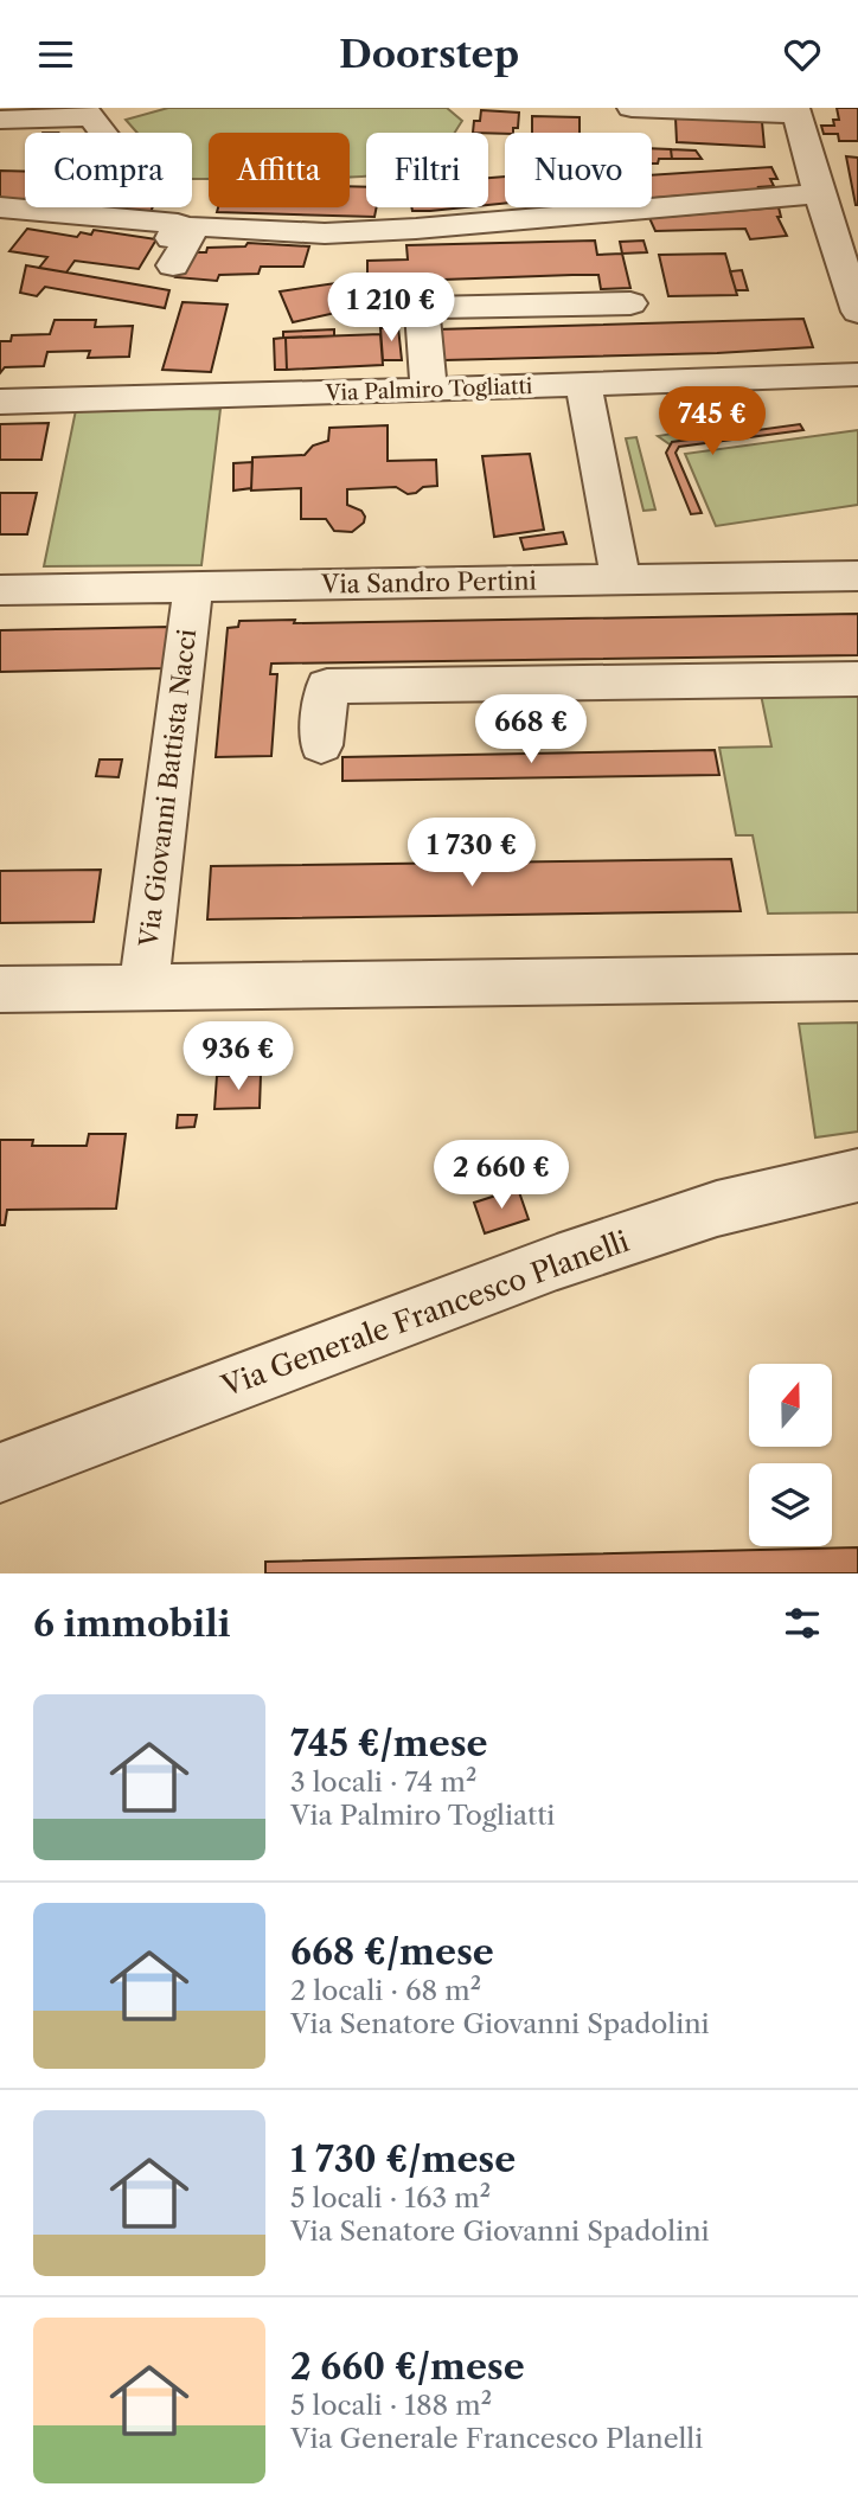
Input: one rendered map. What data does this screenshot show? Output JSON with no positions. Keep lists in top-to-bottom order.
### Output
{
  "streets": {
    "street": [
      "Via Palmiro Togliatti",
      "Via Sandro Pertini",
      "Via Giovanni Battista Nacci",
      "Via Generale Francesco Planelli"
    ]
  },
  "crossings": [
    ["Via Sandro Pertini", "Via Giovanni Battista Nacci"]
  ],
  "north": "top",
  "page": {
    "header": "Doorstep",
    "chip": [
      "Compra",
      "Affitta",
      "Filtri",
      "Nuovo"
    ],
    "price": [
      "1 210 €",
      "745 €",
      "668 €",
      "1 730 €",
      "936 €",
      "2 660 €"
    ],
    "heading": "6 immobili",
    "list": [
      {
        "name": "745 €/mese",
        "note": "3 locali · 74 m² · Via Palmiro Togliatti"
      },
      {
        "name": "668 €/mese",
        "note": "2 locali · 68 m² · Via Senatore Giovanni Spadolini"
      },
      {
        "name": "1 730 €/mese",
        "note": "5 locali · 163 m² · Via Senatore Giovanni Spadolini"
      },
      {
        "name": "2 660 €/mese",
        "note": "5 locali · 188 m² · Via Generale Francesco Planelli"
      }
    ]
  }
}
